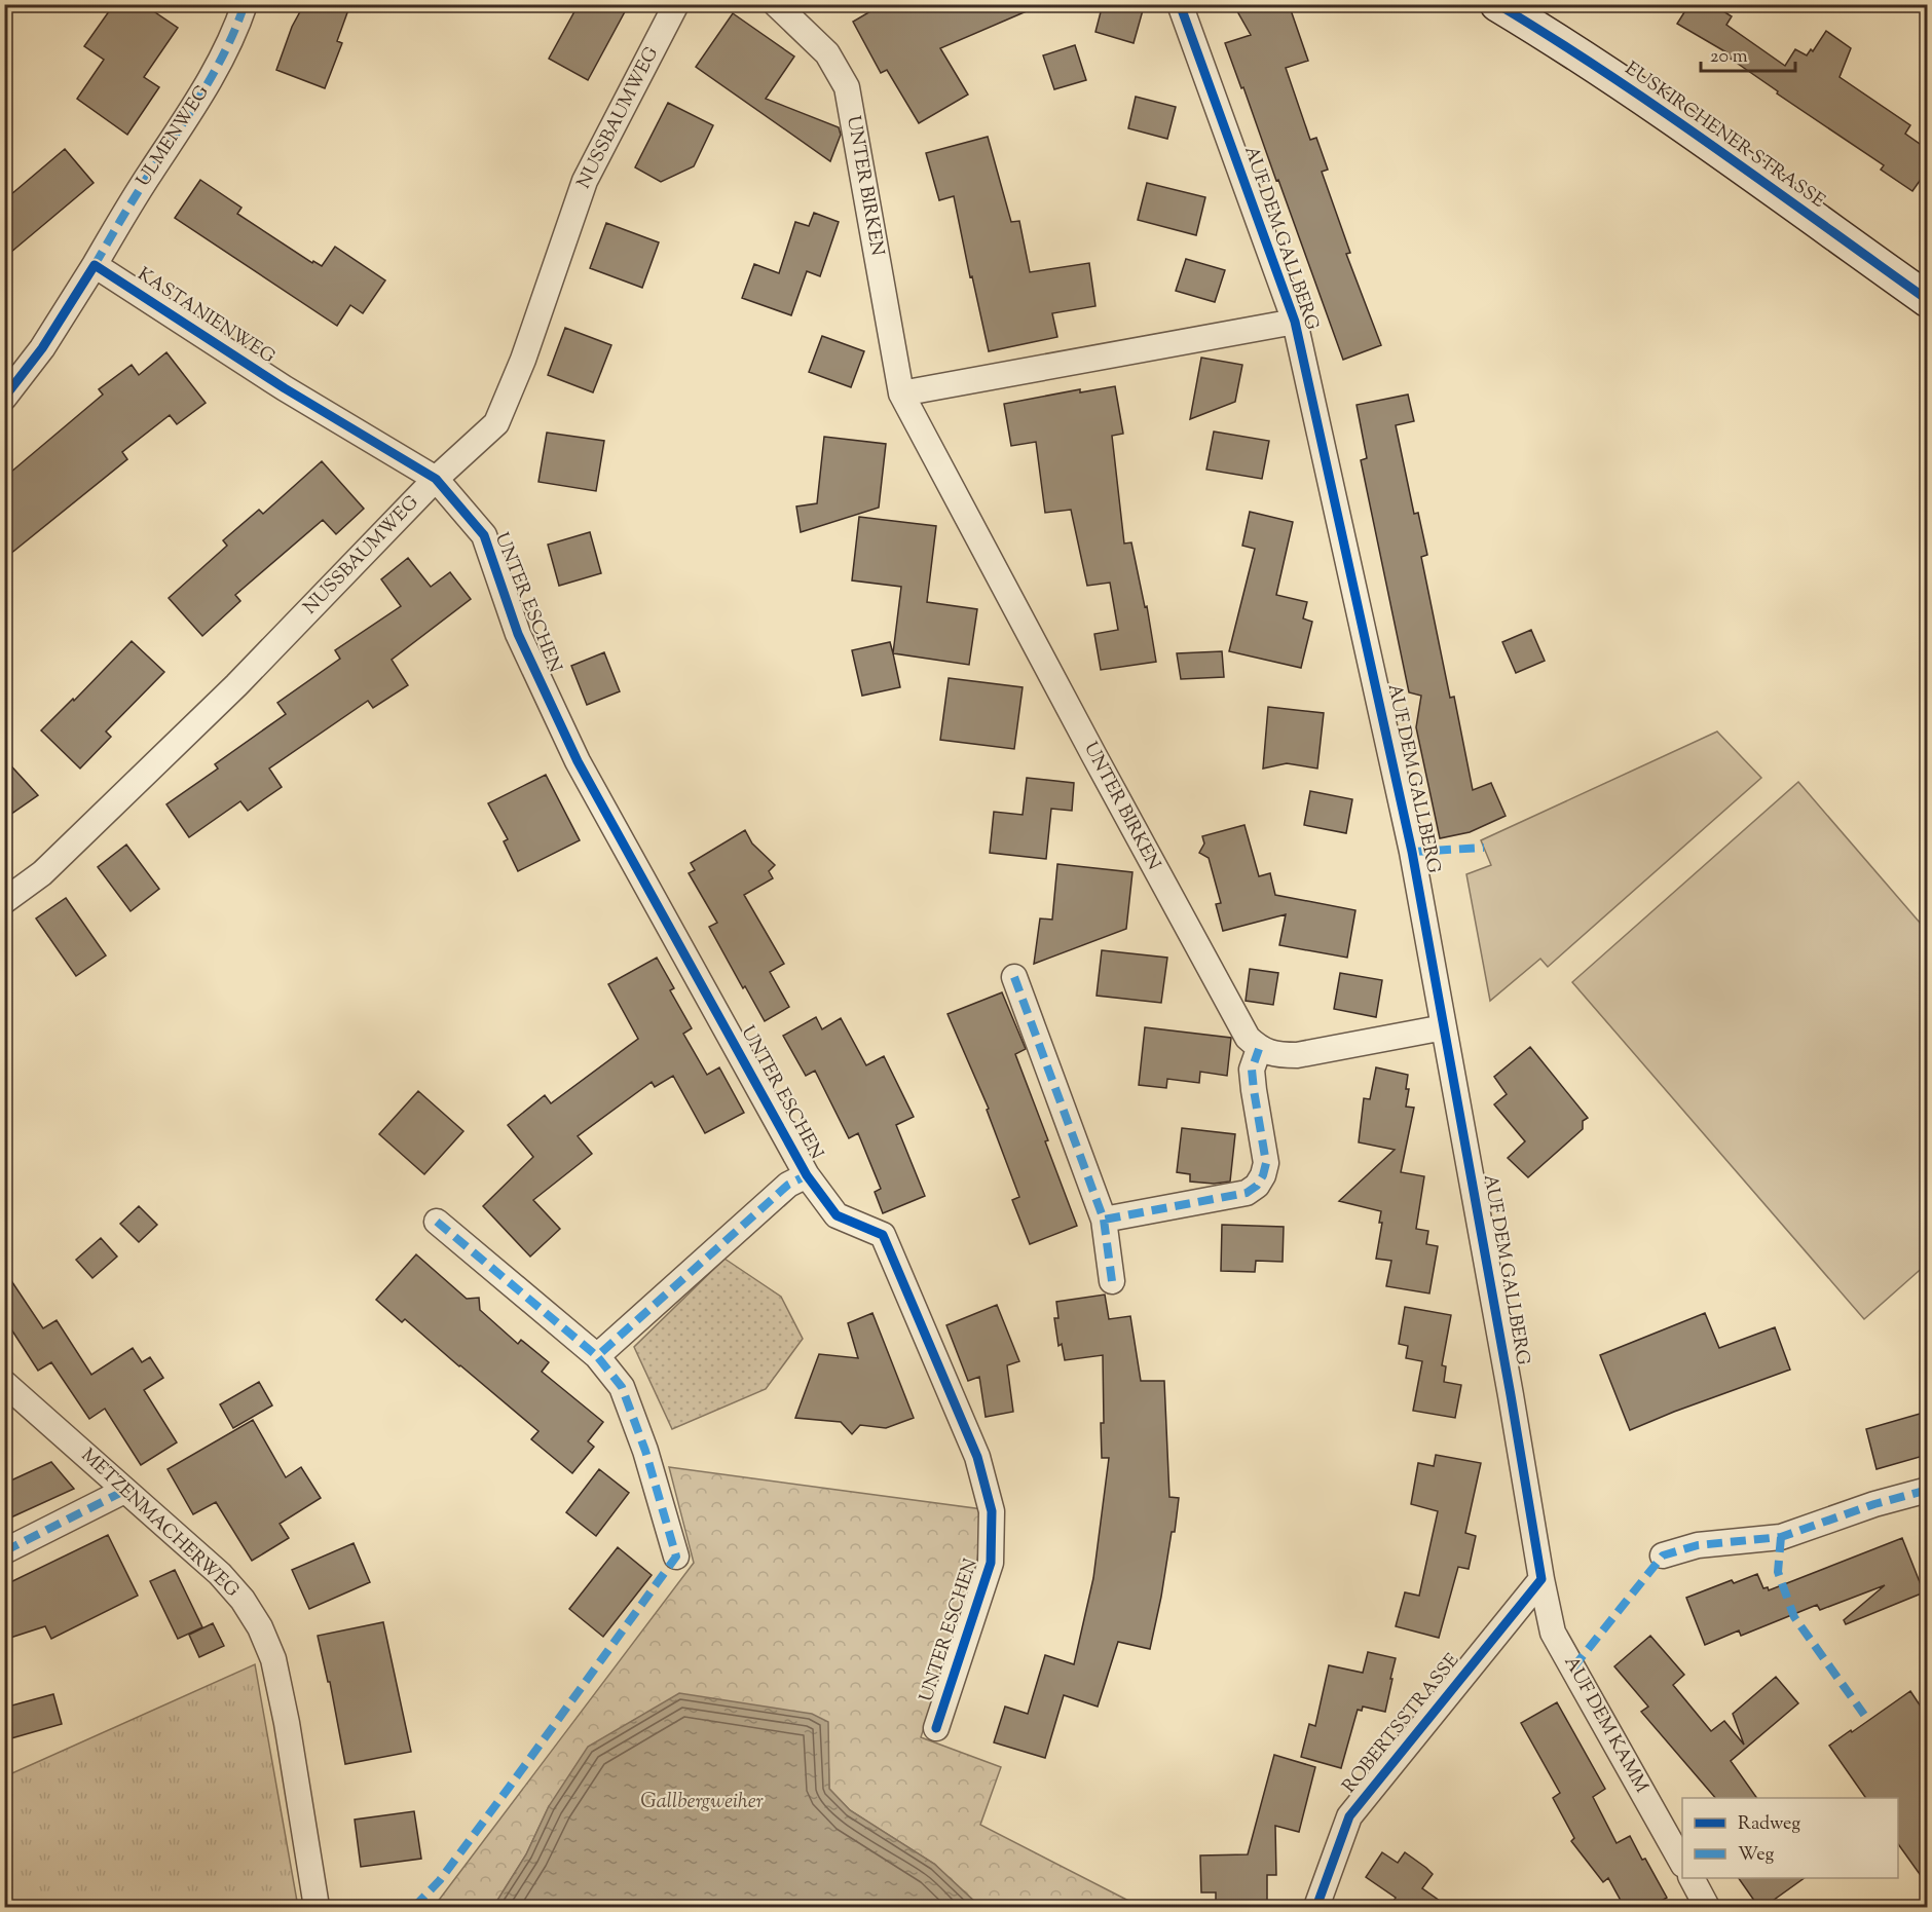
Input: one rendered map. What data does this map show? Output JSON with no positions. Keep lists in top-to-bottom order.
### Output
{
  "streets": {
    "main road": ["EUSKIRCHENER STRASSE"],
    "street": [
      "NUSSBAUMWEG",
      "ULMENWEG",
      "UNTER BIRKEN",
      "AUF DEM GALLBERG",
      "KASTANIENWEG",
      "UNTER ESCHEN",
      "METZENMACHERWEG",
      "ROBERTSSTRASSE",
      "AUF DEM KAMM"
    ]
  },
  "crossings": [
    ["NUSSBAUMWEG", "KASTANIENWEG"],
    ["NUSSBAUMWEG", "UNTER ESCHEN"],
    ["ULMENWEG", "KASTANIENWEG"],
    ["AUF DEM GALLBERG", "ROBERTSSTRASSE"],
    ["AUF DEM GALLBERG", "AUF DEM KAMM"],
    ["KASTANIENWEG", "UNTER ESCHEN"],
    ["ROBERTSSTRASSE", "AUF DEM KAMM"]
  ],
  "water": ["Gallbergweiher"],
  "legend": ["Radweg", "Weg"],
  "scale_bar": "20 m"
}
